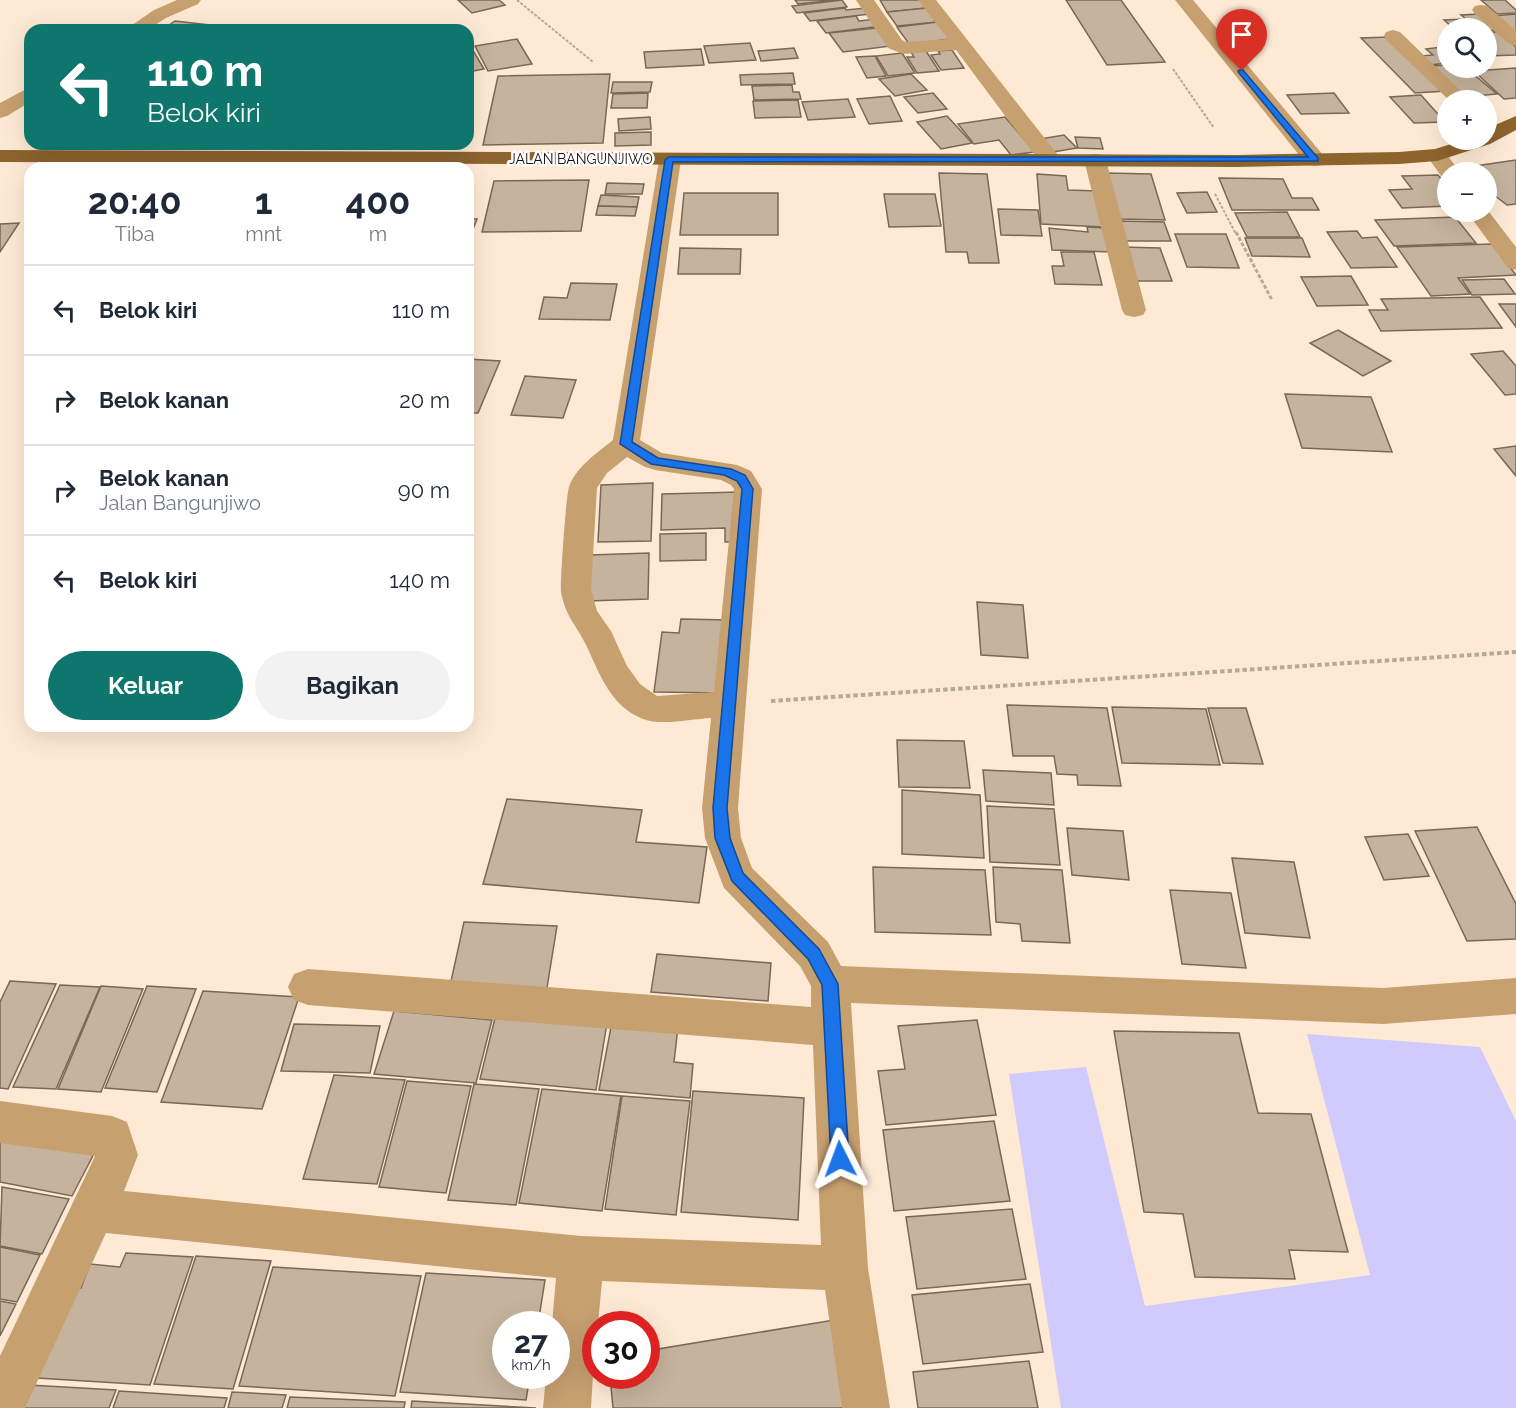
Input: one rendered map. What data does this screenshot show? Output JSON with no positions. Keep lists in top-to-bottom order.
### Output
{
  "streets": {
    "main road": ["JALAN BANGUNJIWO"]
  },
  "page": {
    "map_buttons": ["+", "−"],
    "turn": ["110 m", "Belok kiri"],
    "eta": [
      "20:40",
      "Tiba",
      "1",
      "mnt",
      "400",
      "m"
    ],
    "list": [
      {
        "name": "Belok kiri",
        "value": "110 m"
      },
      {
        "name": "Belok kanan",
        "value": "20 m"
      },
      {
        "name": "Belok kanan",
        "note": "Jalan Bangunjiwo",
        "value": "90 m"
      },
      {
        "name": "Belok kiri",
        "value": "140 m"
      }
    ],
    "buttons": ["Keluar", "Bagikan"],
    "speed": "27 km/h",
    "limit": "30"
  }
}
